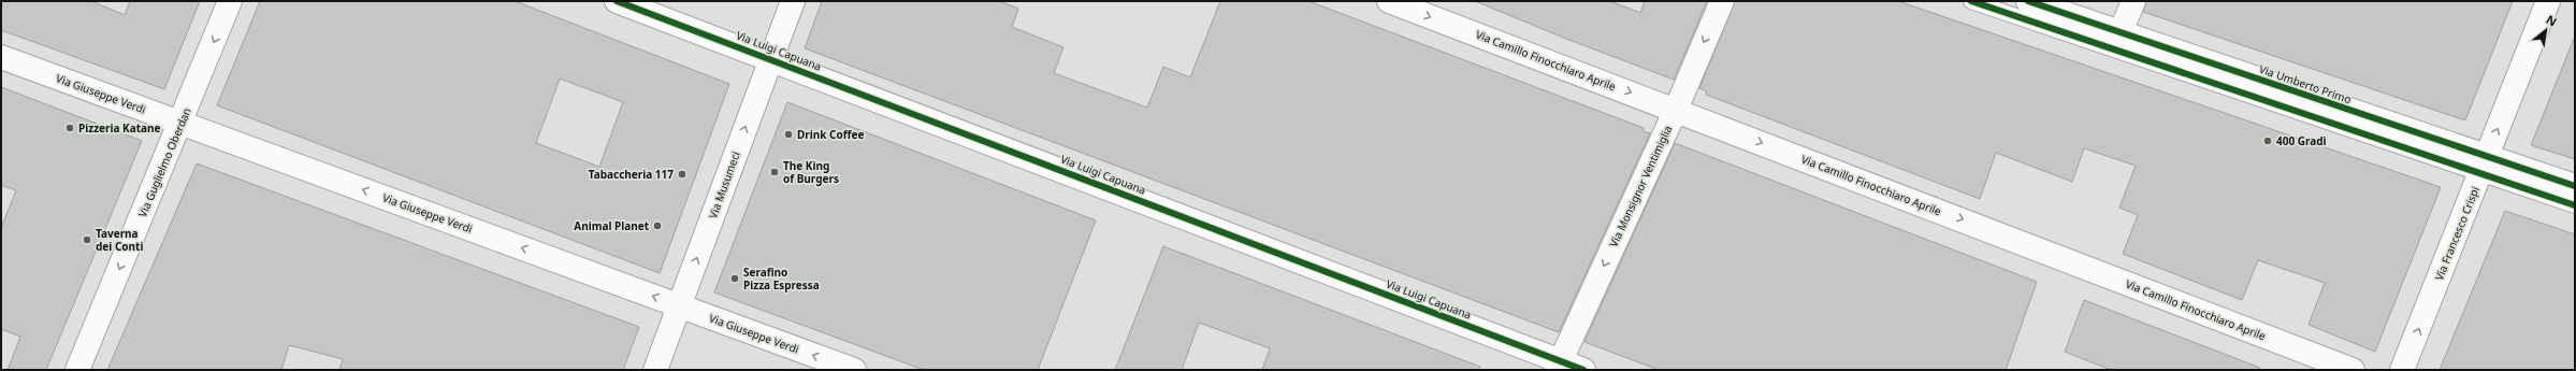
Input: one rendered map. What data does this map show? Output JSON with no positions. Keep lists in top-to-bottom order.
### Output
{
  "streets": {
    "street": [
      "Via Luigi Capuana",
      "Via Camillo Finocchiaro Aprile",
      "Via Umberto Primo",
      "Via Giuseppe Verdi",
      "Via Guglielmo Oberdan",
      "Via Musumeci",
      "Via Monsignor Ventimiglia",
      "Via Francesco Crispi"
    ]
  },
  "crossings": [
    ["Via Luigi Capuana", "Via Musumeci"],
    ["Via Luigi Capuana", "Via Monsignor Ventimiglia"],
    ["Via Camillo Finocchiaro Aprile", "Via Monsignor Ventimiglia"],
    ["Via Umberto Primo", "Via Francesco Crispi"],
    ["Via Giuseppe Verdi", "Via Guglielmo Oberdan"],
    ["Via Giuseppe Verdi", "Via Musumeci"]
  ],
  "one_way": [
    "Via Camillo Finocchiaro Aprile",
    "Via Giuseppe Verdi",
    "Via Guglielmo Oberdan",
    "Via Musumeci",
    "Via Monsignor Ventimiglia",
    "Via Francesco Crispi"
  ],
  "places": [
    "Pizzeria Katane",
    "Drink Coffee",
    "400 Gradi",
    "The King of Burgers",
    "Tabaccheria 117",
    "Animal Planet",
    "Taverna dei Conti",
    "Serafino Pizza Espressa"
  ],
  "north": "top right"
}
